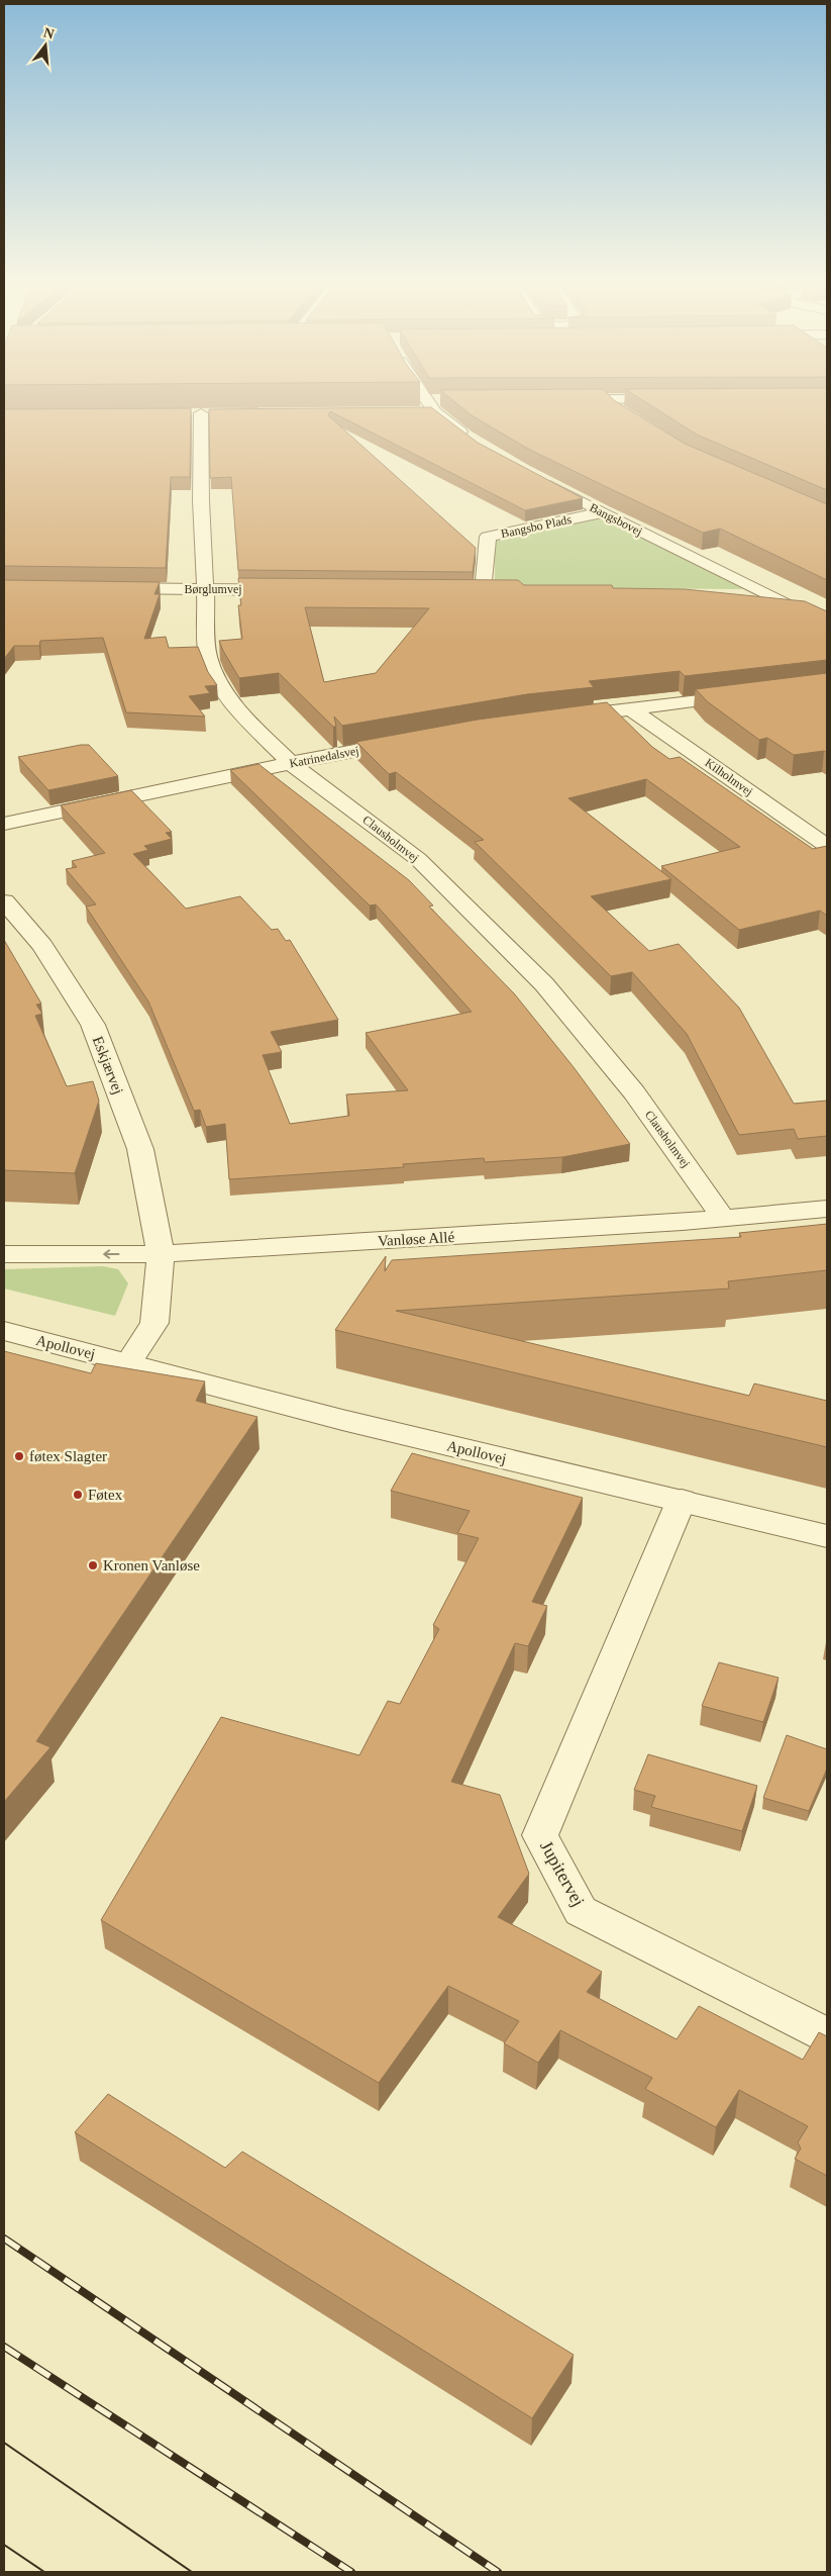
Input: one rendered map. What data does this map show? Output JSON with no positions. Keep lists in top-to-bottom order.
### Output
{
  "streets": {
    "street": [
      "Bangsbovej",
      "Bangsbo Plads",
      "Børglumvej",
      "Katrinedalsvej",
      "Kilholmvej",
      "Clausholmvej",
      "Eskjærvej",
      "Vanløse Allé",
      "Apollovej",
      "Jupitervej"
    ]
  },
  "crossings": [
    ["Bangsbovej", "Bangsbo Plads"],
    ["Børglumvej", "Clausholmvej"],
    ["Katrinedalsvej", "Clausholmvej"],
    ["Clausholmvej", "Vanløse Allé"],
    ["Eskjærvej", "Vanløse Allé"],
    ["Apollovej", "Jupitervej"]
  ],
  "places": ["føtex Slagter", "Føtex", "Kronen Vanløse"],
  "north": "top"
}
